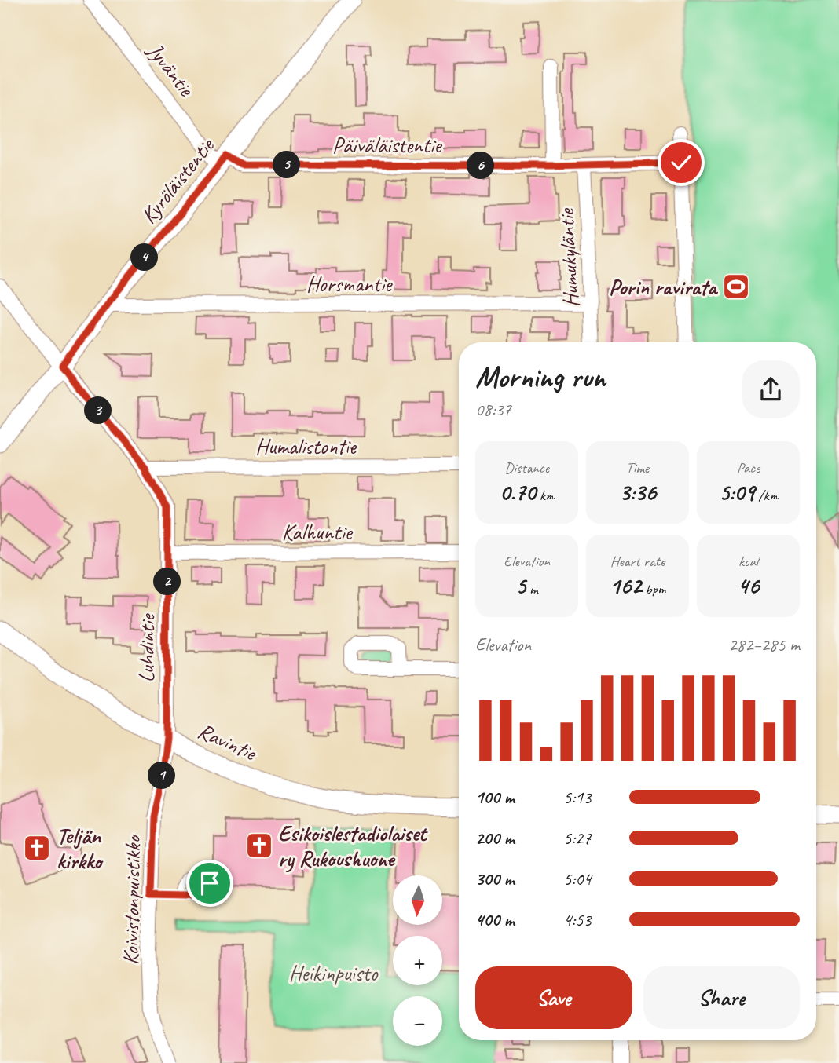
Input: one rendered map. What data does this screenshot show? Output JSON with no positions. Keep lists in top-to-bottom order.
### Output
{
  "streets": {
    "street": [
      "Jyväntie",
      "Päiväläistentie",
      "Kyröläistentie",
      "Humukyläntie",
      "Horsmantie",
      "Humalistontie",
      "Kalhuntie",
      "Luhdintie",
      "Ravintie",
      "Koivistonpuistikko"
    ]
  },
  "crossings": [
    ["Jyväntie", "Päiväläistentie"],
    ["Jyväntie", "Kyröläistentie"],
    ["Päiväläistentie", "Kyröläistentie"],
    ["Päiväläistentie", "Humukyläntie"],
    ["Kyröläistentie", "Horsmantie"],
    ["Kyröläistentie", "Luhdintie"],
    ["Humukyläntie", "Horsmantie"],
    ["Humalistontie", "Luhdintie"],
    ["Kalhuntie", "Luhdintie"],
    ["Luhdintie", "Ravintie"],
    ["Luhdintie", "Koivistonpuistikko"],
    ["Ravintie", "Koivistonpuistikko"]
  ],
  "parks": ["Heikinpuisto"],
  "places": {
    "sports": ["Porin ravirata"],
    "church": ["Esikoislestadiolaiset ry Rukoushuone", "Teljän kirkko"]
  },
  "north": "bottom",
  "page": {
    "pins": [
      "5",
      "6",
      "4",
      "3",
      "2",
      "1"
    ],
    "heading": ["Morning run", "08:37"],
    "stats": [
      ["Distance", "0.70 km"],
      ["Time", "3:36"],
      ["Pace", "5:09 /km"],
      ["Elevation", "5 m"],
      ["Heart rate", "162 bpm"],
      ["kcal", "46"]
    ],
    "chart": ["Elevation", "282–285 m"],
    "list": [
      {
        "name": "100 m",
        "note": "5:13"
      },
      {
        "name": "200 m",
        "note": "5:27"
      },
      {
        "name": "300 m",
        "note": "5:04"
      },
      {
        "name": "400 m",
        "note": "4:53"
      }
    ],
    "map_buttons": ["+", "−"],
    "buttons": ["Save", "Share"]
  }
}
